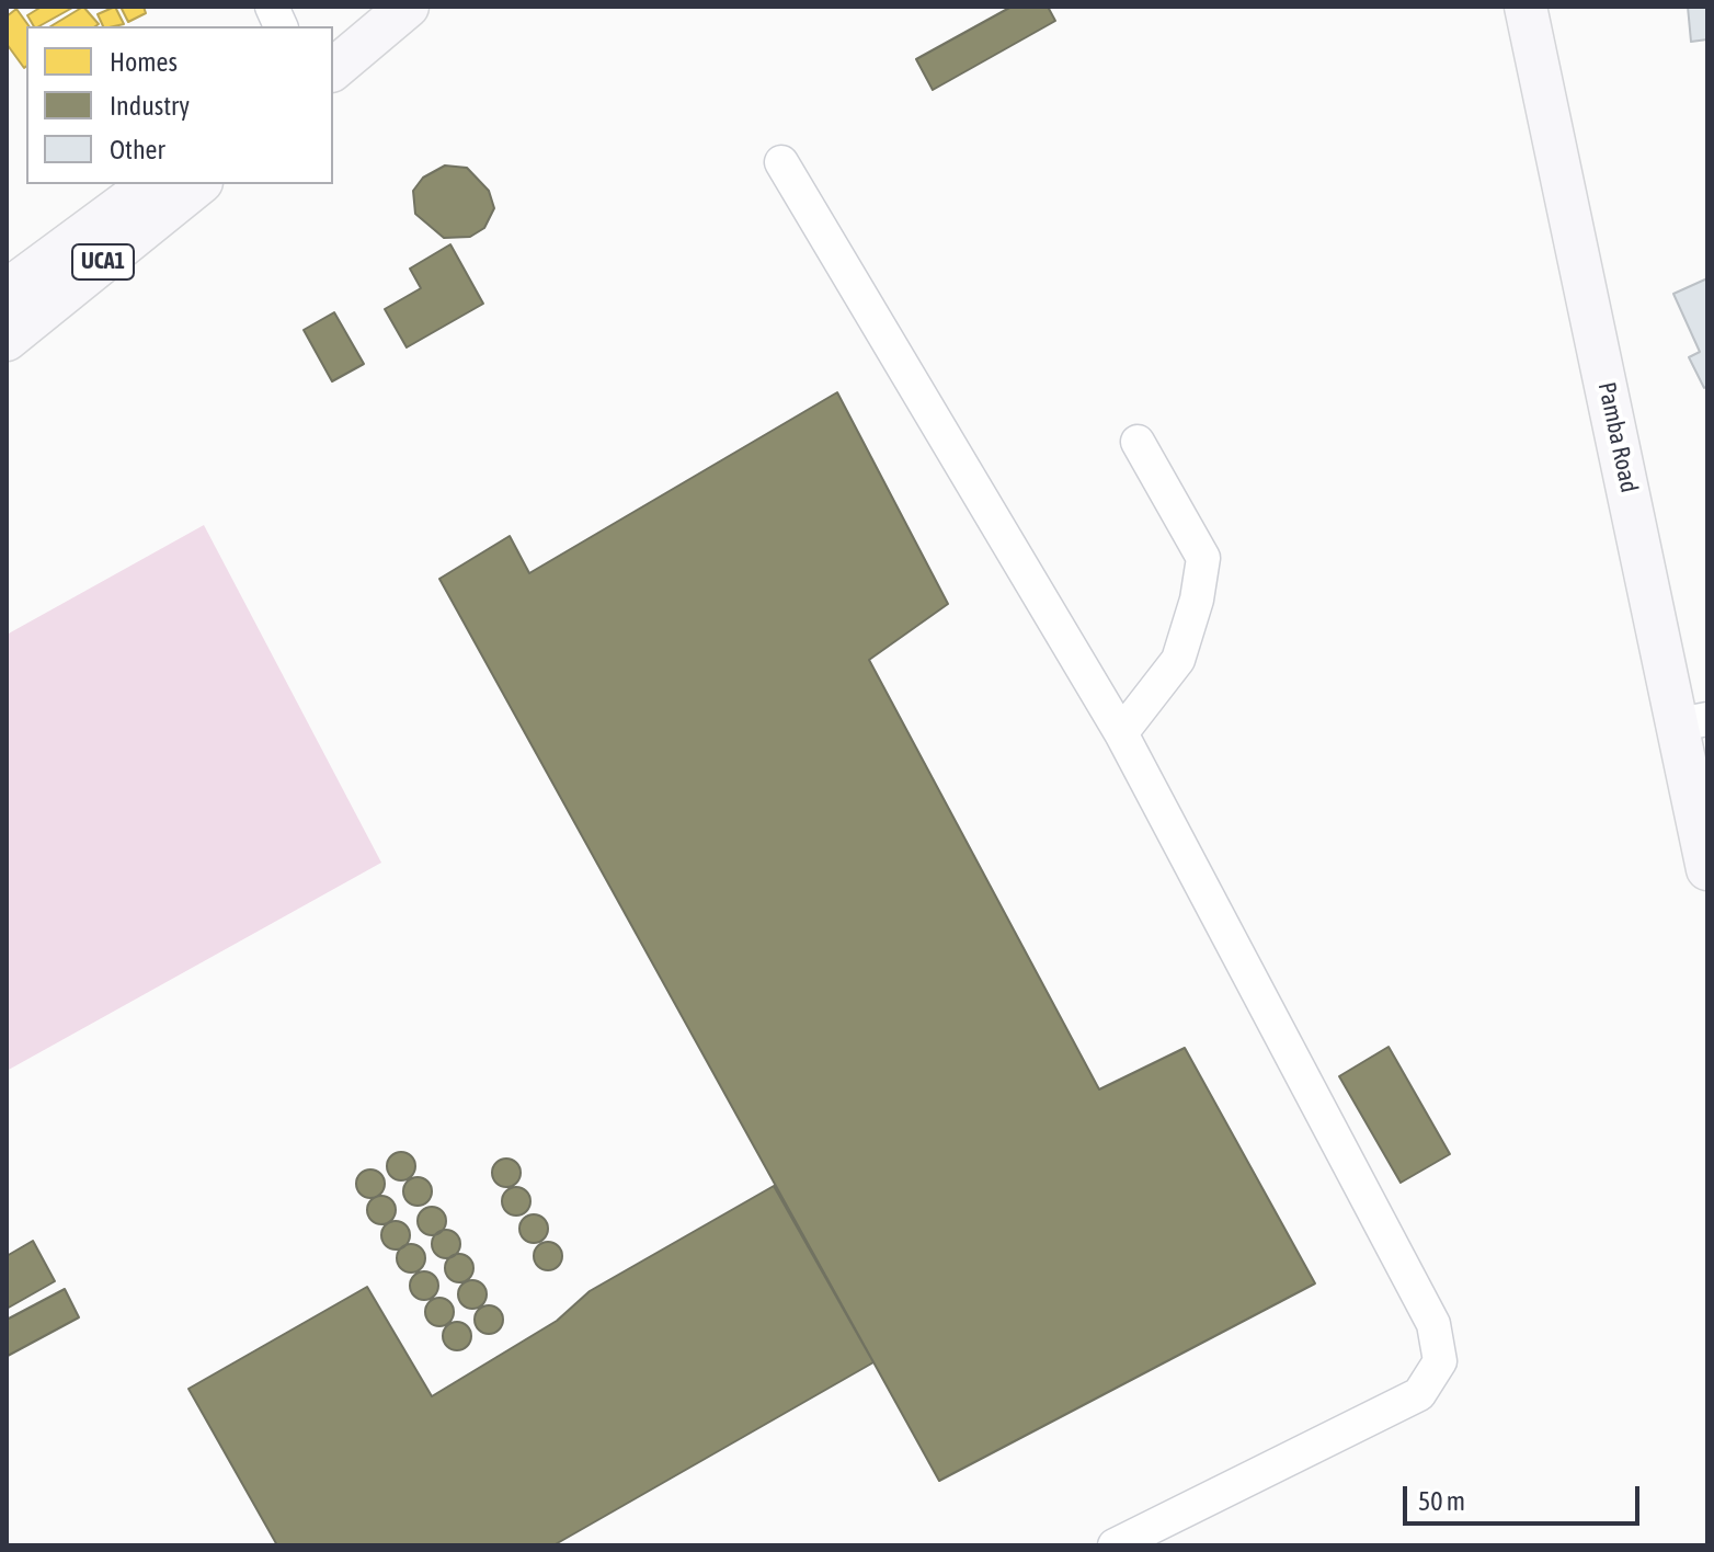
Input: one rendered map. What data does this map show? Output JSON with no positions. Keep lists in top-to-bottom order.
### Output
{
  "streets": {
    "main road": ["UCA1", "Pamba Road"]
  },
  "legend": ["Homes", "Industry", "Other"],
  "scale_bar": "50 m"
}
